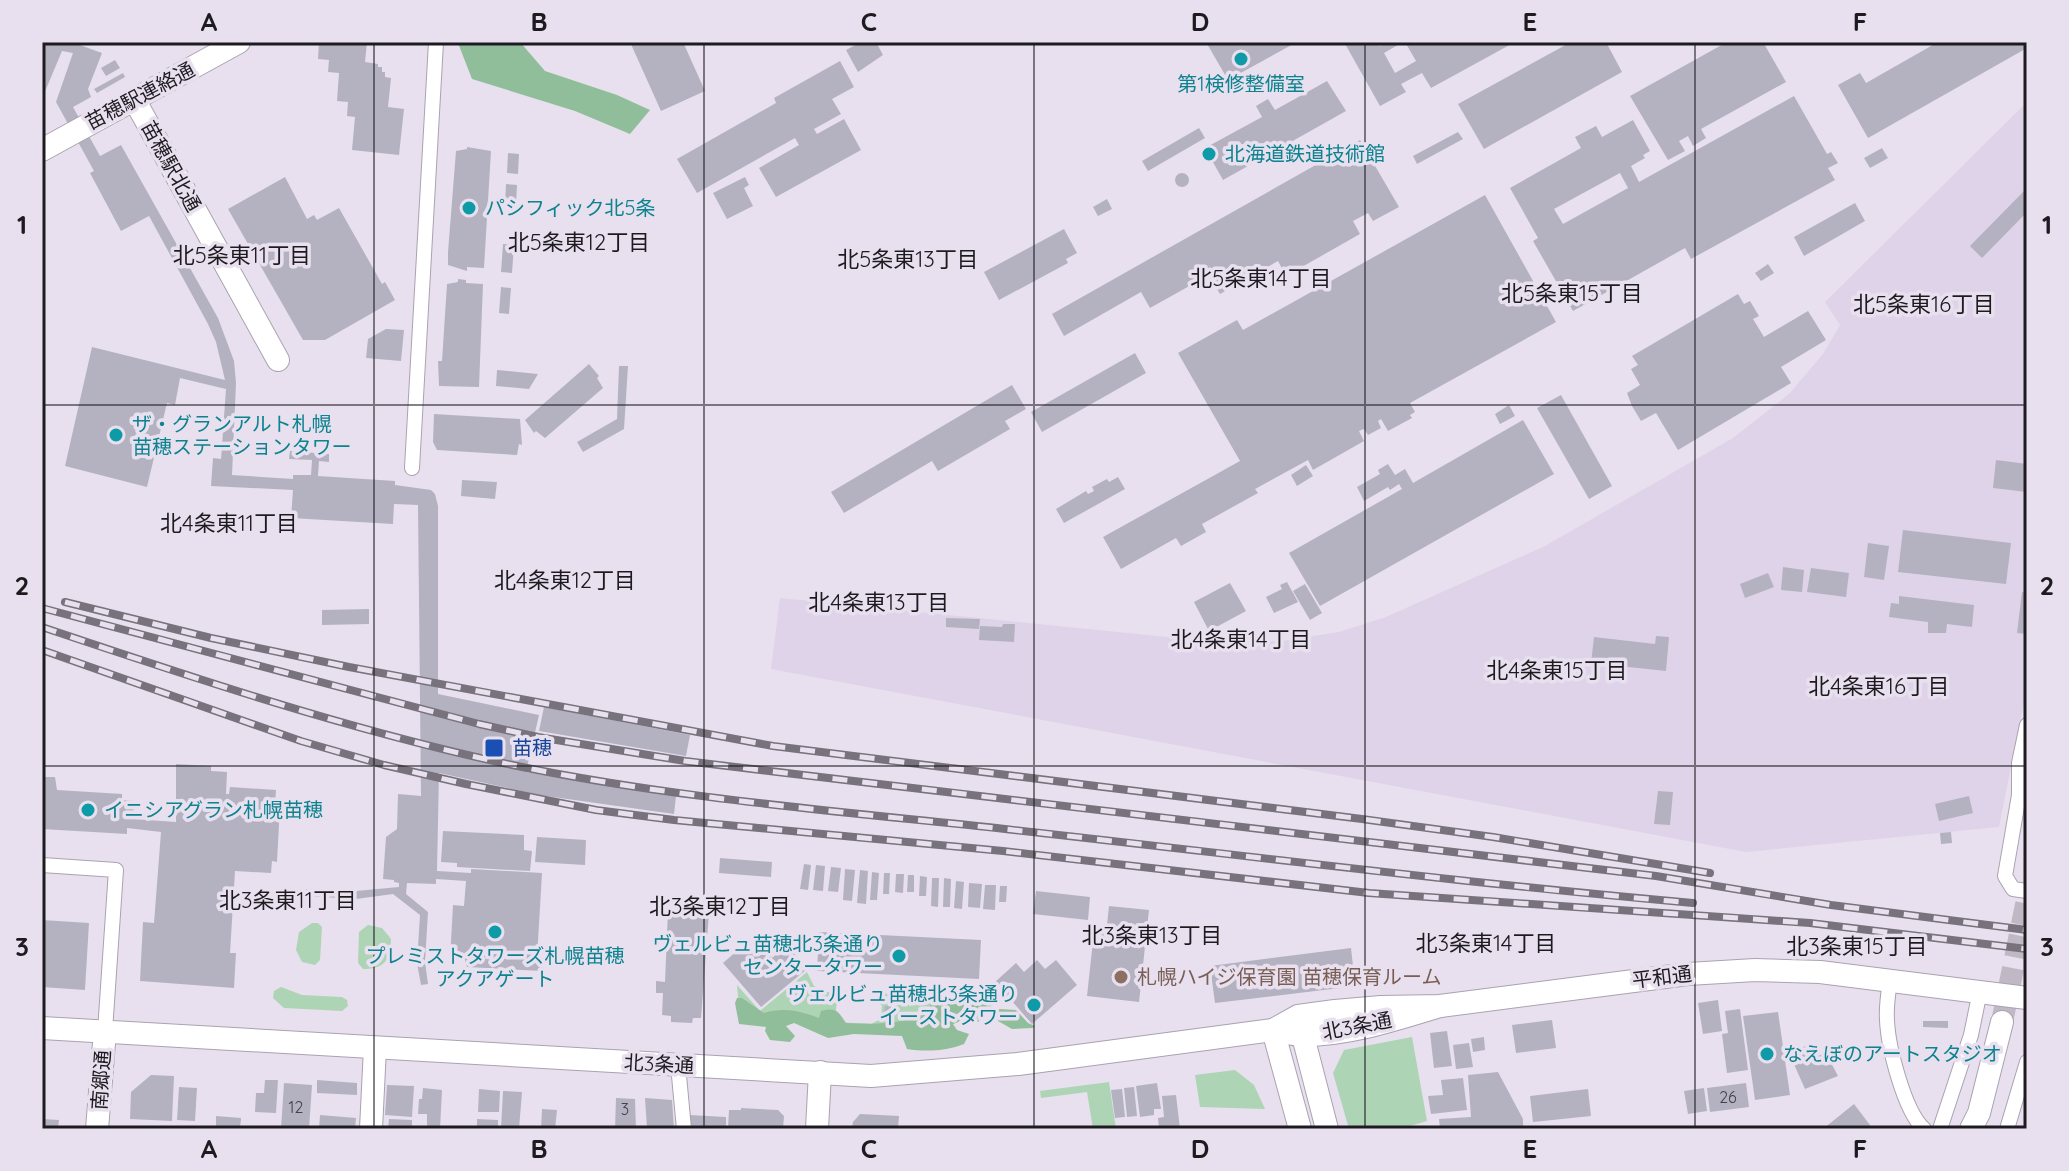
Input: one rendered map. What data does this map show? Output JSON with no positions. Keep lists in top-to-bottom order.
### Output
{
  "streets": {
    "street": [
      "苗穂駅連絡通",
      "苗穂駅北通",
      "平和通",
      "北3条通",
      "南郷通"
    ]
  },
  "crossings": [
    ["苗穂駅連絡通", "苗穂駅北通"],
    ["平和通", "北3条通"],
    ["北3条通", "南郷通"]
  ],
  "districts": [
    "北5条東12丁目",
    "北5条東11丁目",
    "北5条東13丁目",
    "北5条東14丁目",
    "北5条東15丁目",
    "北5条東16丁目",
    "北4条東11丁目",
    "北4条東12丁目",
    "北4条東13丁目",
    "北4条東14丁目",
    "北4条東15丁目",
    "北4条東16丁目",
    "北3条東11丁目",
    "北3条東12丁目",
    "北3条東13丁目",
    "北3条東14丁目",
    "北3条東15丁目"
  ],
  "places": {
    "other": [
      "第1検修整備室",
      "北海道鉄道技術館",
      "パシフィック北5条",
      "ザ・グランアルト札幌 苗穂ステーションタワー",
      "イニシアグラン札幌苗穂",
      "プレミストタワーズ札幌苗穂 アクアゲート",
      "ヴェルビュ苗穂北3条通り センタータワー",
      "札幌ハイジ保育園 苗穂保育ルーム",
      "ヴェルビュ苗穂北3条通り イーストタワー",
      "なえぼのアートスタジオ"
    ],
    "transit": ["苗穂"]
  },
  "house_numbers": ["26", "12", "3"],
  "grid": {
    "columns": [
      "A",
      "B",
      "C",
      "D",
      "E",
      "F"
    ],
    "rows": ["1", "2", "3"]
  }
}
